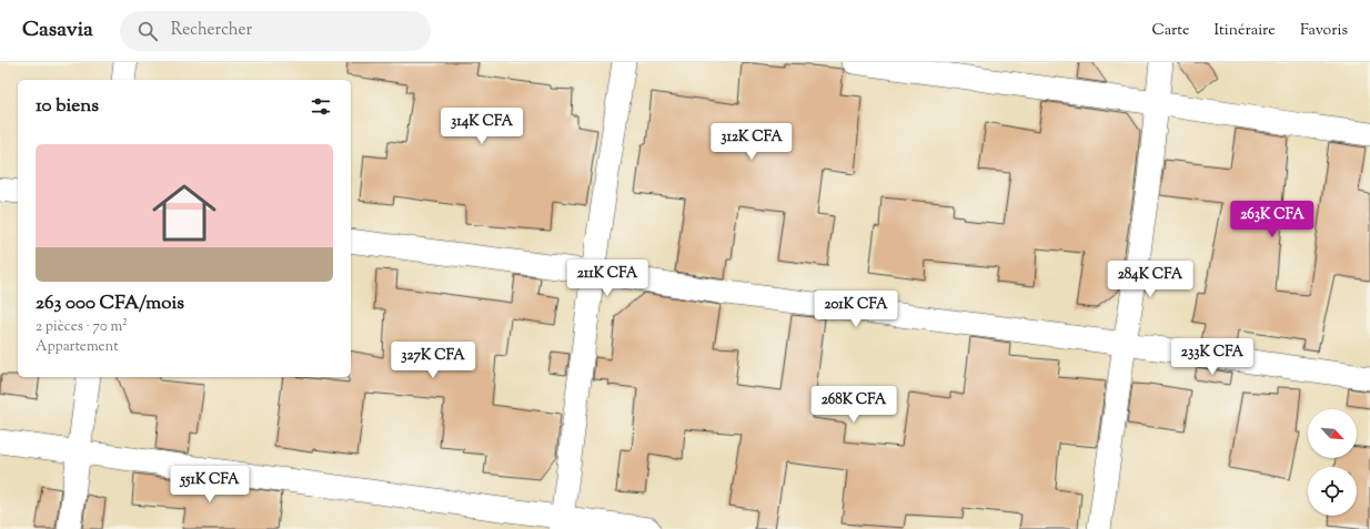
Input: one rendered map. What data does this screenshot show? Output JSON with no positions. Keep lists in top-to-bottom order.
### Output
{
  "north": "bottom right",
  "page": {
    "header": "Casavia",
    "search": "Rechercher",
    "nav": ["Carte", "Itinéraire", "Favoris"],
    "heading": "10 biens",
    "price": [
      "314K CFA",
      "312K CFA",
      "263K CFA",
      "211K CFA",
      "284K CFA",
      "201K CFA",
      "233K CFA",
      "327K CFA",
      "268K CFA",
      "551K CFA"
    ],
    "list": [
      {
        "name": "263 000 CFA/mois",
        "note": "2 pièces · 70 m² · Appartement"
      }
    ]
  }
}
